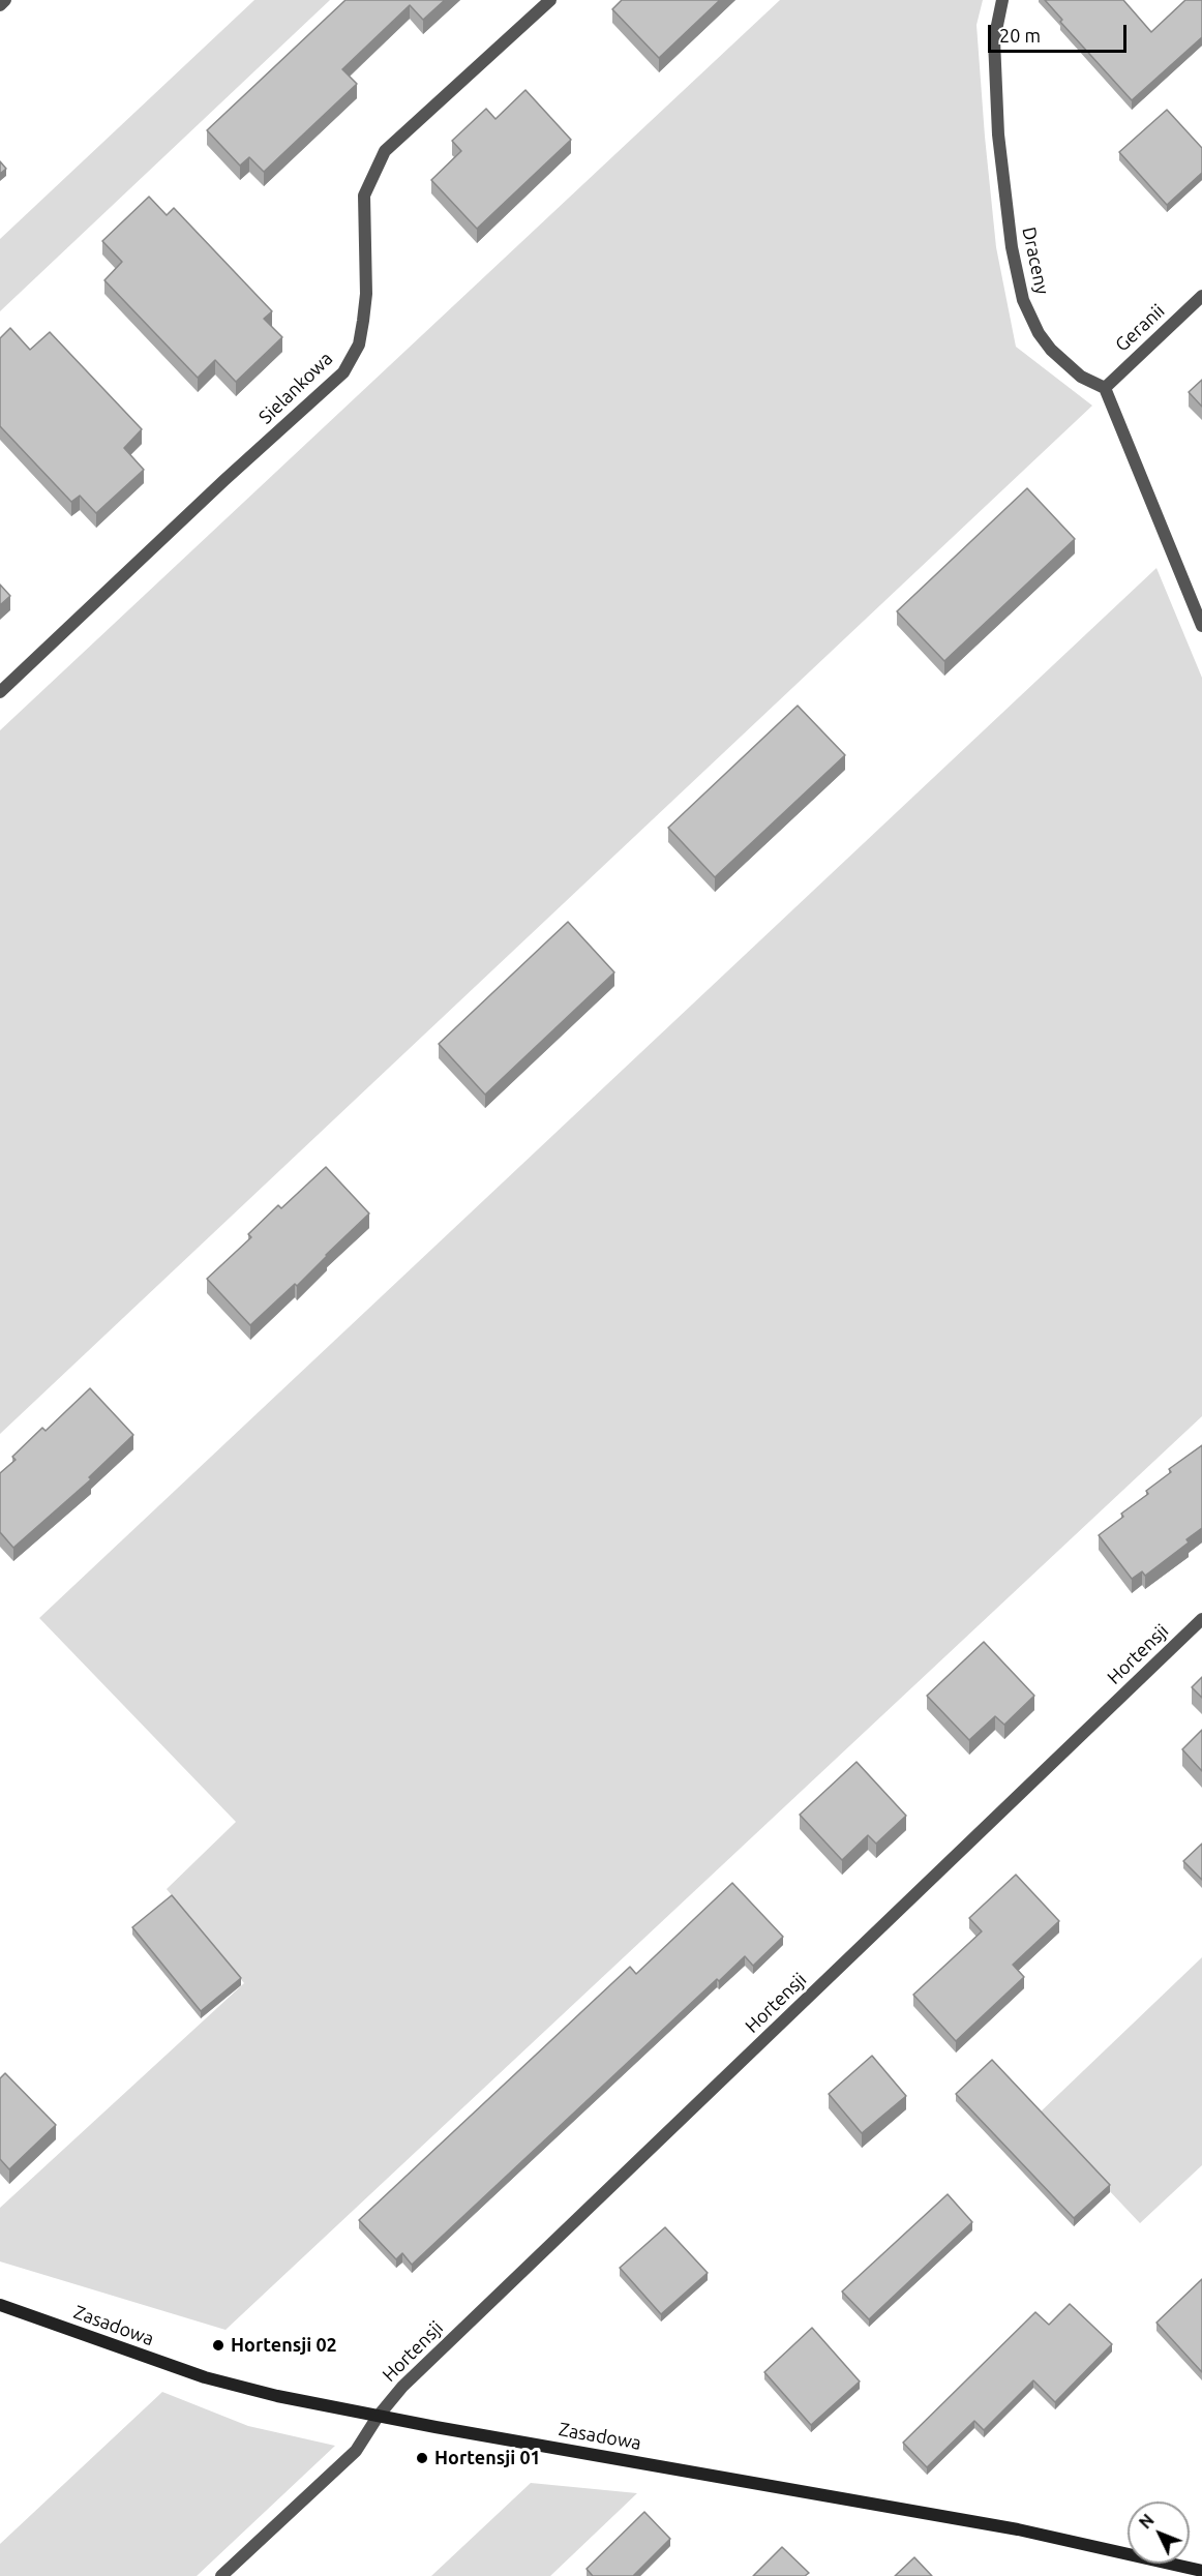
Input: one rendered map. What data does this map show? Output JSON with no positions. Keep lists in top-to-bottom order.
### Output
{
  "streets": {
    "street": [
      "Draceny",
      "Geranii",
      "Sielankowa",
      "Hortensji",
      "Zasadowa"
    ]
  },
  "crossings": [
    ["Draceny", "Geranii"],
    ["Hortensji", "Zasadowa"]
  ],
  "places": ["Hortensji 02", "Hortensji 01"],
  "scale_bar": "20 m",
  "north": "top left"
}
